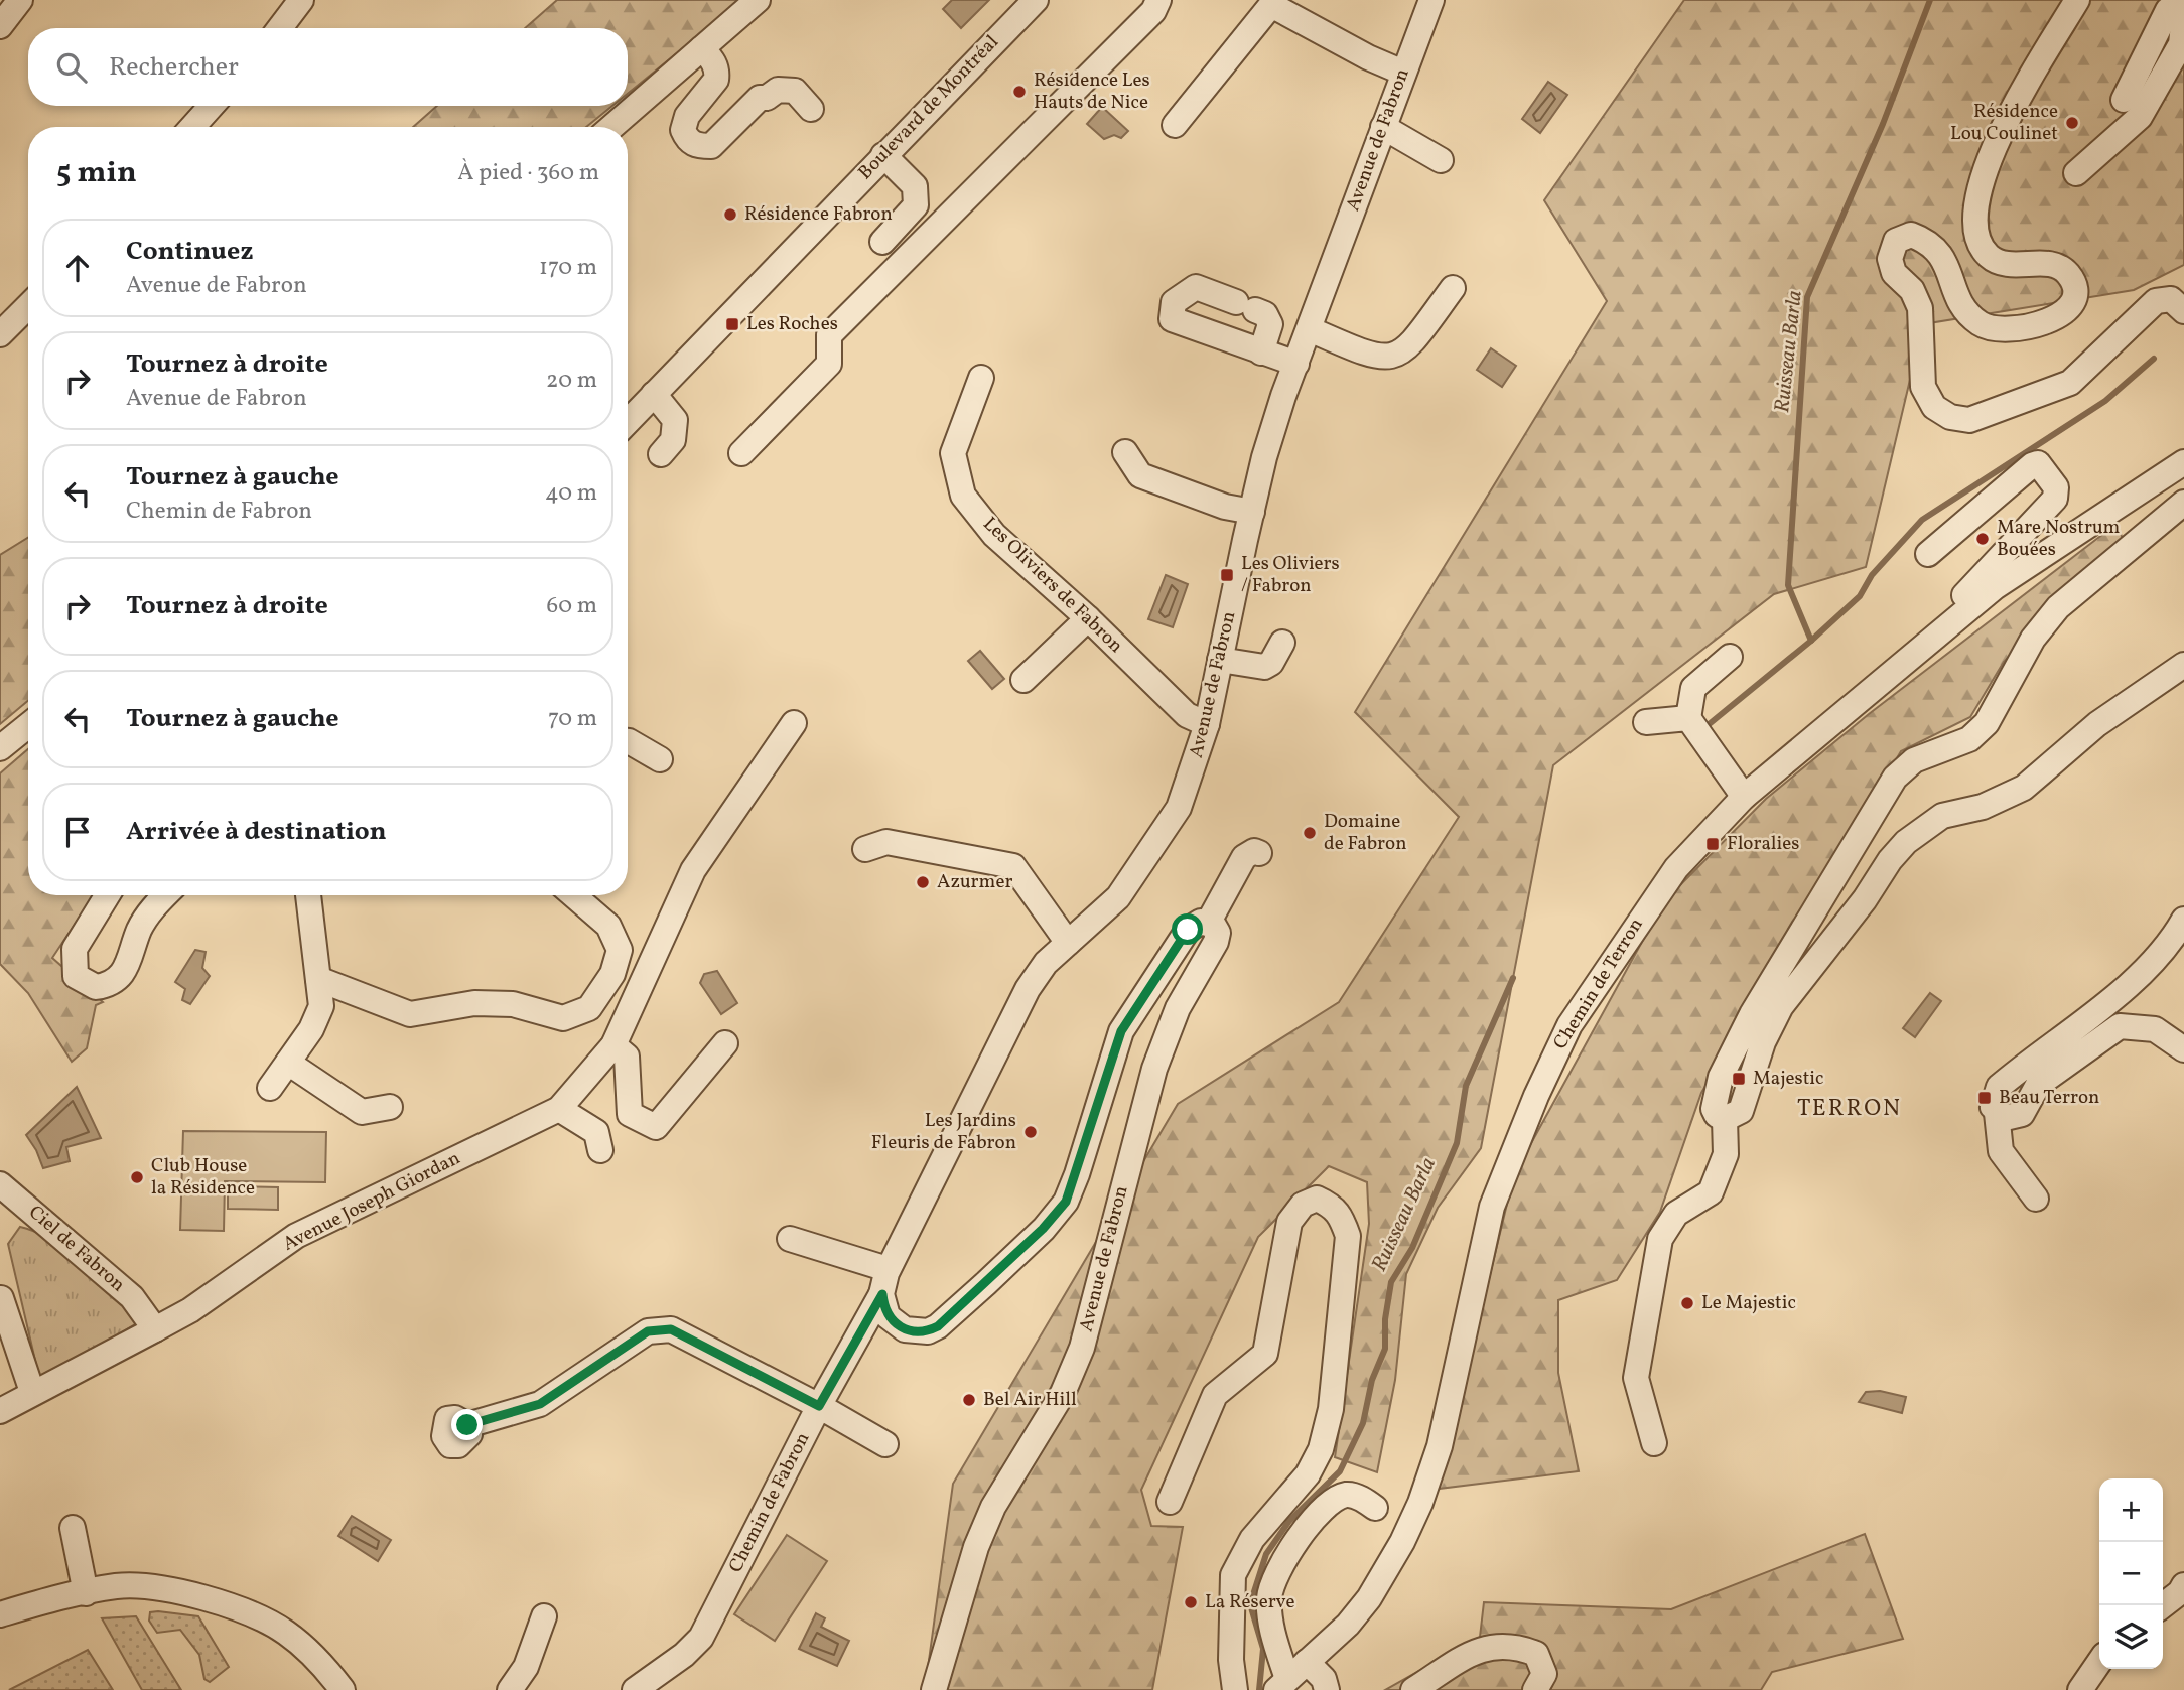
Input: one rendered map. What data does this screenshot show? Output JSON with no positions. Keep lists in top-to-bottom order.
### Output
{
  "streets": {
    "street": [
      "Boulevard de Montréal",
      "Avenue de Fabron",
      "Les Oliviers de Fabron",
      "Chemin de Terron",
      "Avenue Joseph Giordan",
      "Ciel de Fabron",
      "Chemin de Fabron"
    ]
  },
  "crossings": [
    ["Avenue de Fabron", "Les Oliviers de Fabron"],
    ["Avenue de Fabron", "Chemin de Fabron"],
    ["Avenue Joseph Giordan", "Ciel de Fabron"]
  ],
  "districts": ["TERRON"],
  "water": ["Ruisseau Barla"],
  "places": {
    "other": [
      "Résidence Les Hauts de Nice",
      "Résidence Lou Coulinet",
      "Résidence Fabron",
      "Mare Nostrum Bouées",
      "Domaine de Fabron",
      "Azurmer",
      "Les Jardins Fleuris de Fabron",
      "Club House la Résidence",
      "Le Majestic",
      "Bel Air Hill",
      "La Réserve"
    ],
    "transit": [
      "Les Roches",
      "Les Oliviers / Fabron",
      "Floralies",
      "Majestic",
      "Beau Terron"
    ]
  },
  "page": {
    "search": "Rechercher",
    "heading": ["5 min", "À pied · 360 m"],
    "list": [
      ["Continuez", "Avenue de Fabron", "170 m"],
      ["Tournez à droite", "Avenue de Fabron", "20 m"],
      ["Tournez à gauche", "Chemin de Fabron", "40 m"],
      ["Tournez à droite", "60 m"],
      ["Tournez à gauche", "70 m"],
      "Arrivée à destination"
    ],
    "map_buttons": ["+", "−"]
  }
}
